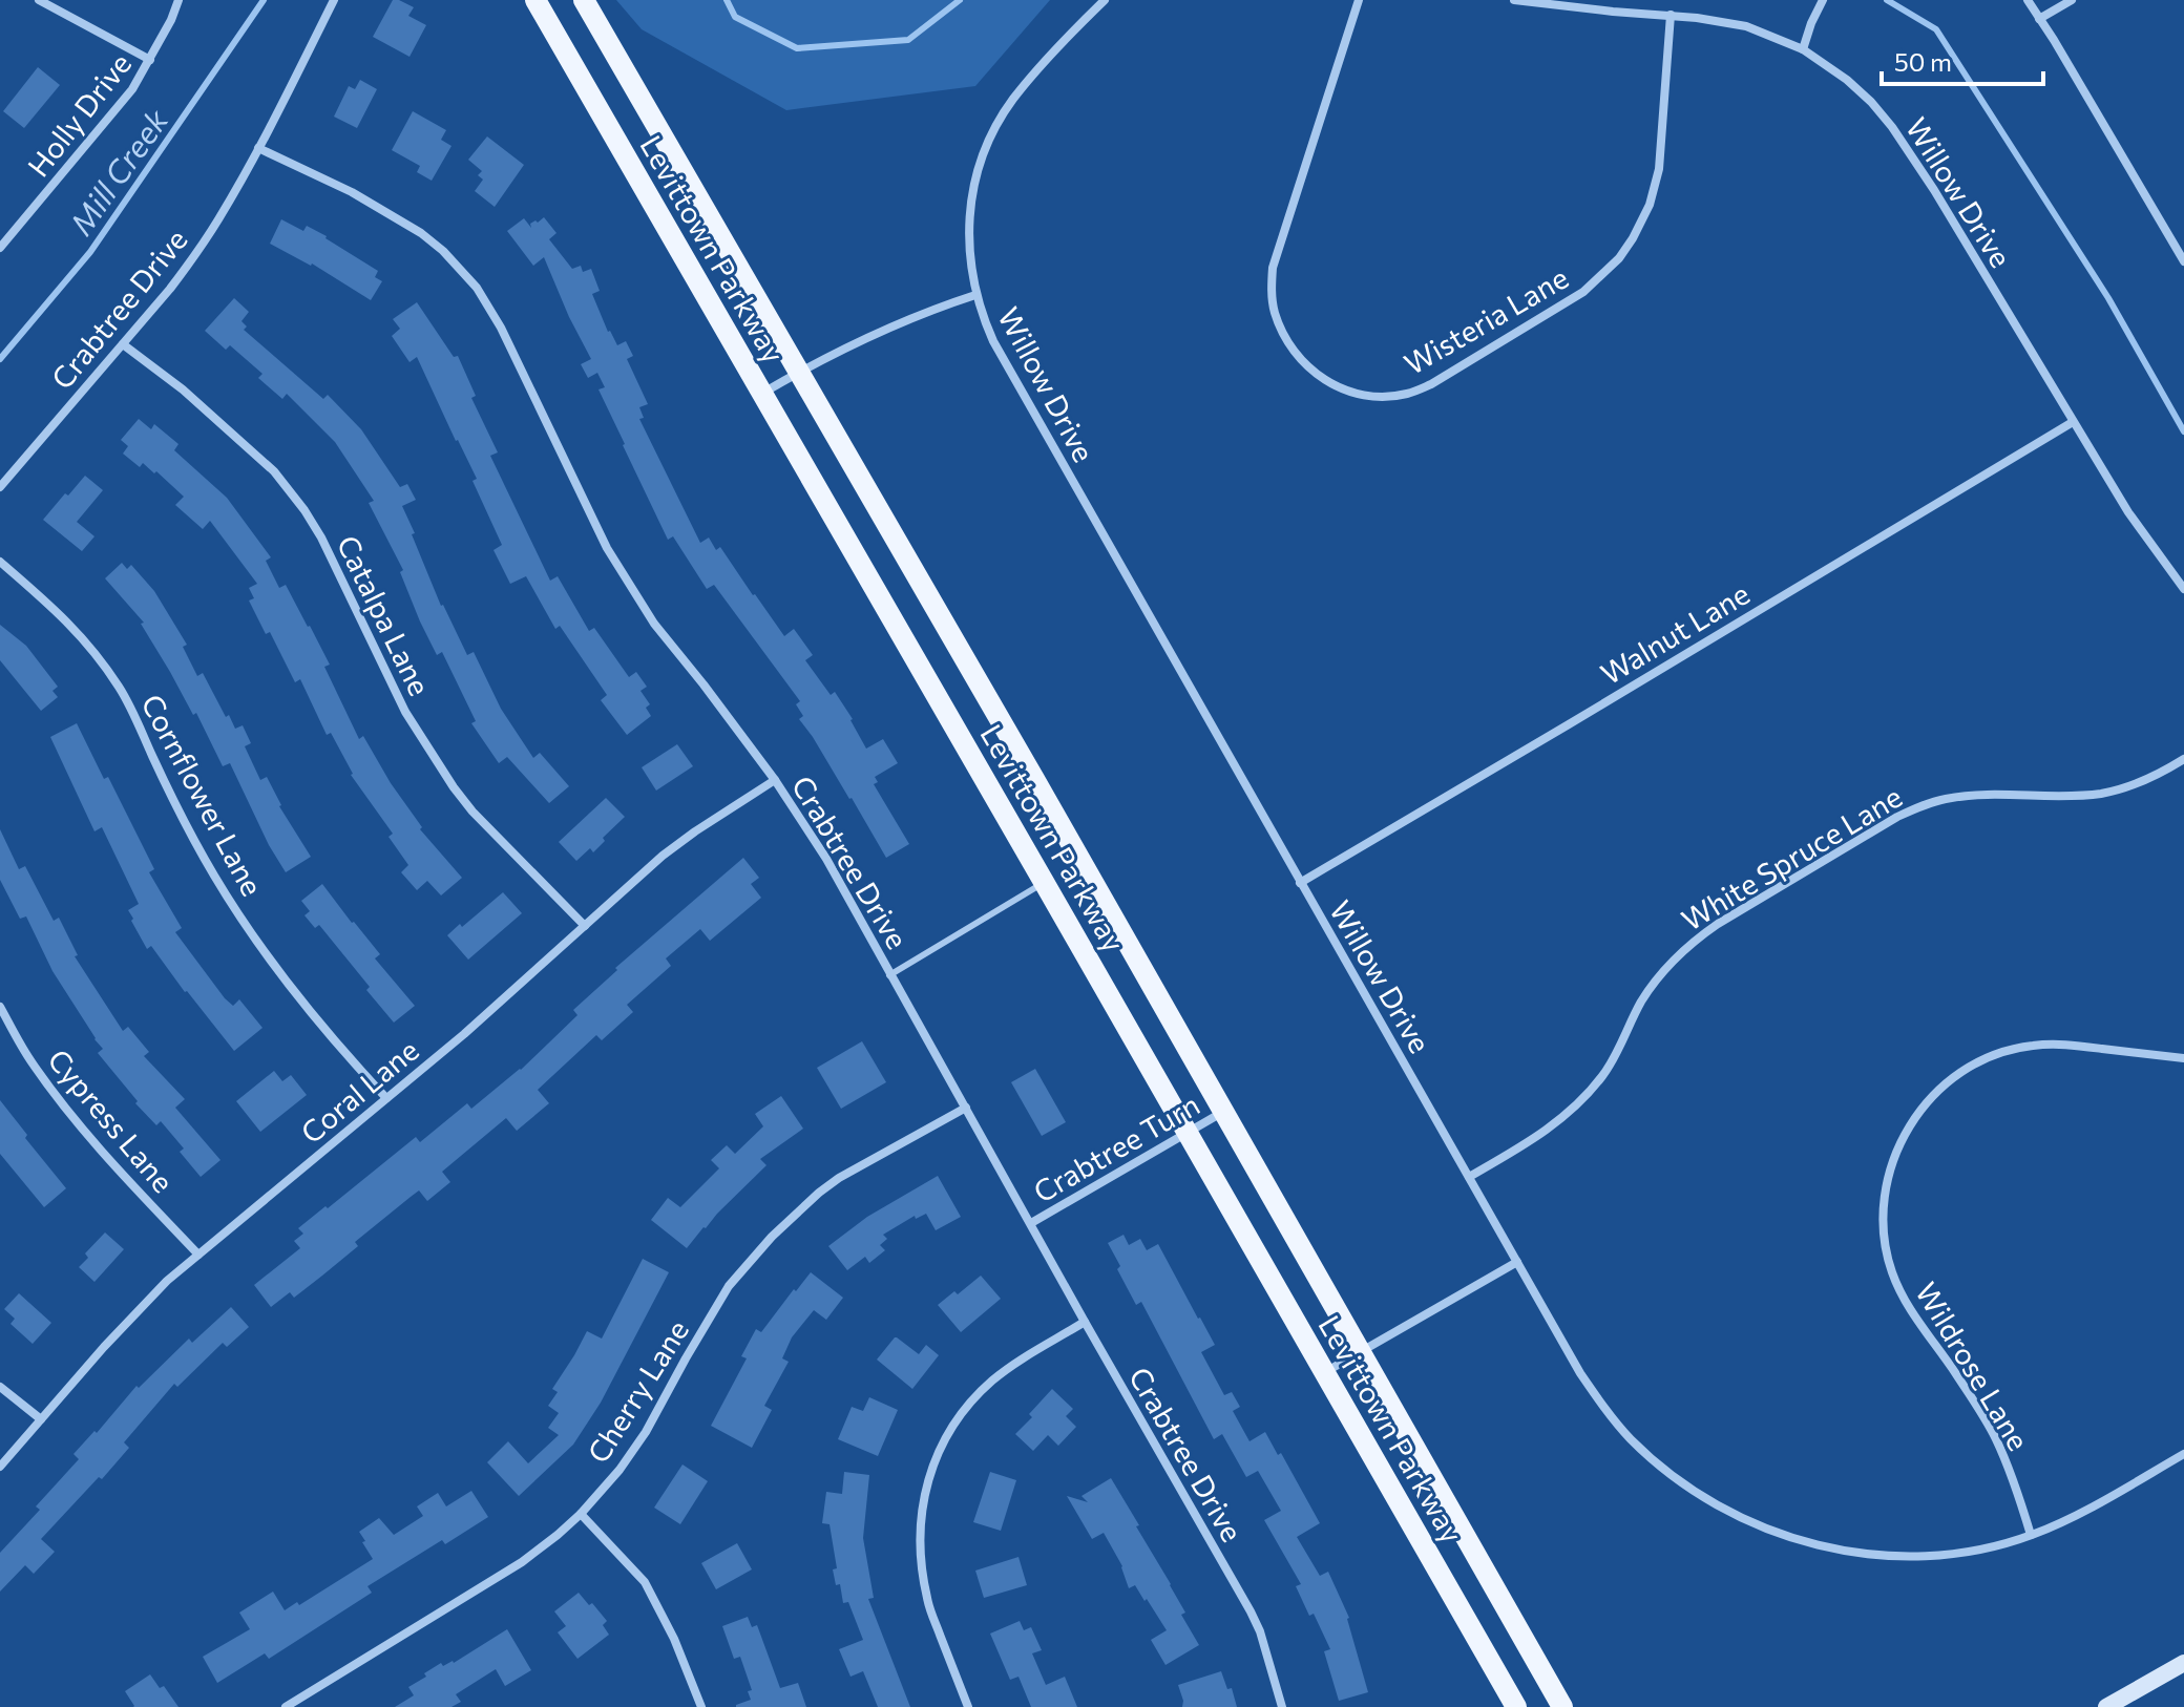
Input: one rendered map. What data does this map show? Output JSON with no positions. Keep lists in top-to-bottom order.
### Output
{
  "streets": {
    "main road": ["Levittown Parkway"],
    "street": [
      "Holly Drive",
      "Willow Drive",
      "Crabtree Drive",
      "Wisteria Lane",
      "Catalpa Lane",
      "Walnut Lane",
      "Cornflower Lane",
      "White Spruce Lane",
      "Coral Lane",
      "Cypress Lane",
      "Crabtree Turn",
      "Wildrose Lane",
      "Cherry Lane"
    ]
  },
  "crossings": [
    ["Willow Drive", "Wisteria Lane"],
    ["Willow Drive", "Walnut Lane"],
    ["Willow Drive", "White Spruce Lane"],
    ["Willow Drive", "Wildrose Lane"],
    ["Levittown Parkway", "Crabtree Turn"],
    ["Crabtree Drive", "Catalpa Lane"],
    ["Crabtree Drive", "Coral Lane"],
    ["Crabtree Drive", "Crabtree Turn"],
    ["Crabtree Drive", "Cherry Lane"],
    ["Catalpa Lane", "Coral Lane"],
    ["Cornflower Lane", "Coral Lane"],
    ["Coral Lane", "Cypress Lane"]
  ],
  "water": ["Mill Creek"],
  "scale_bar": "50 m"
}
